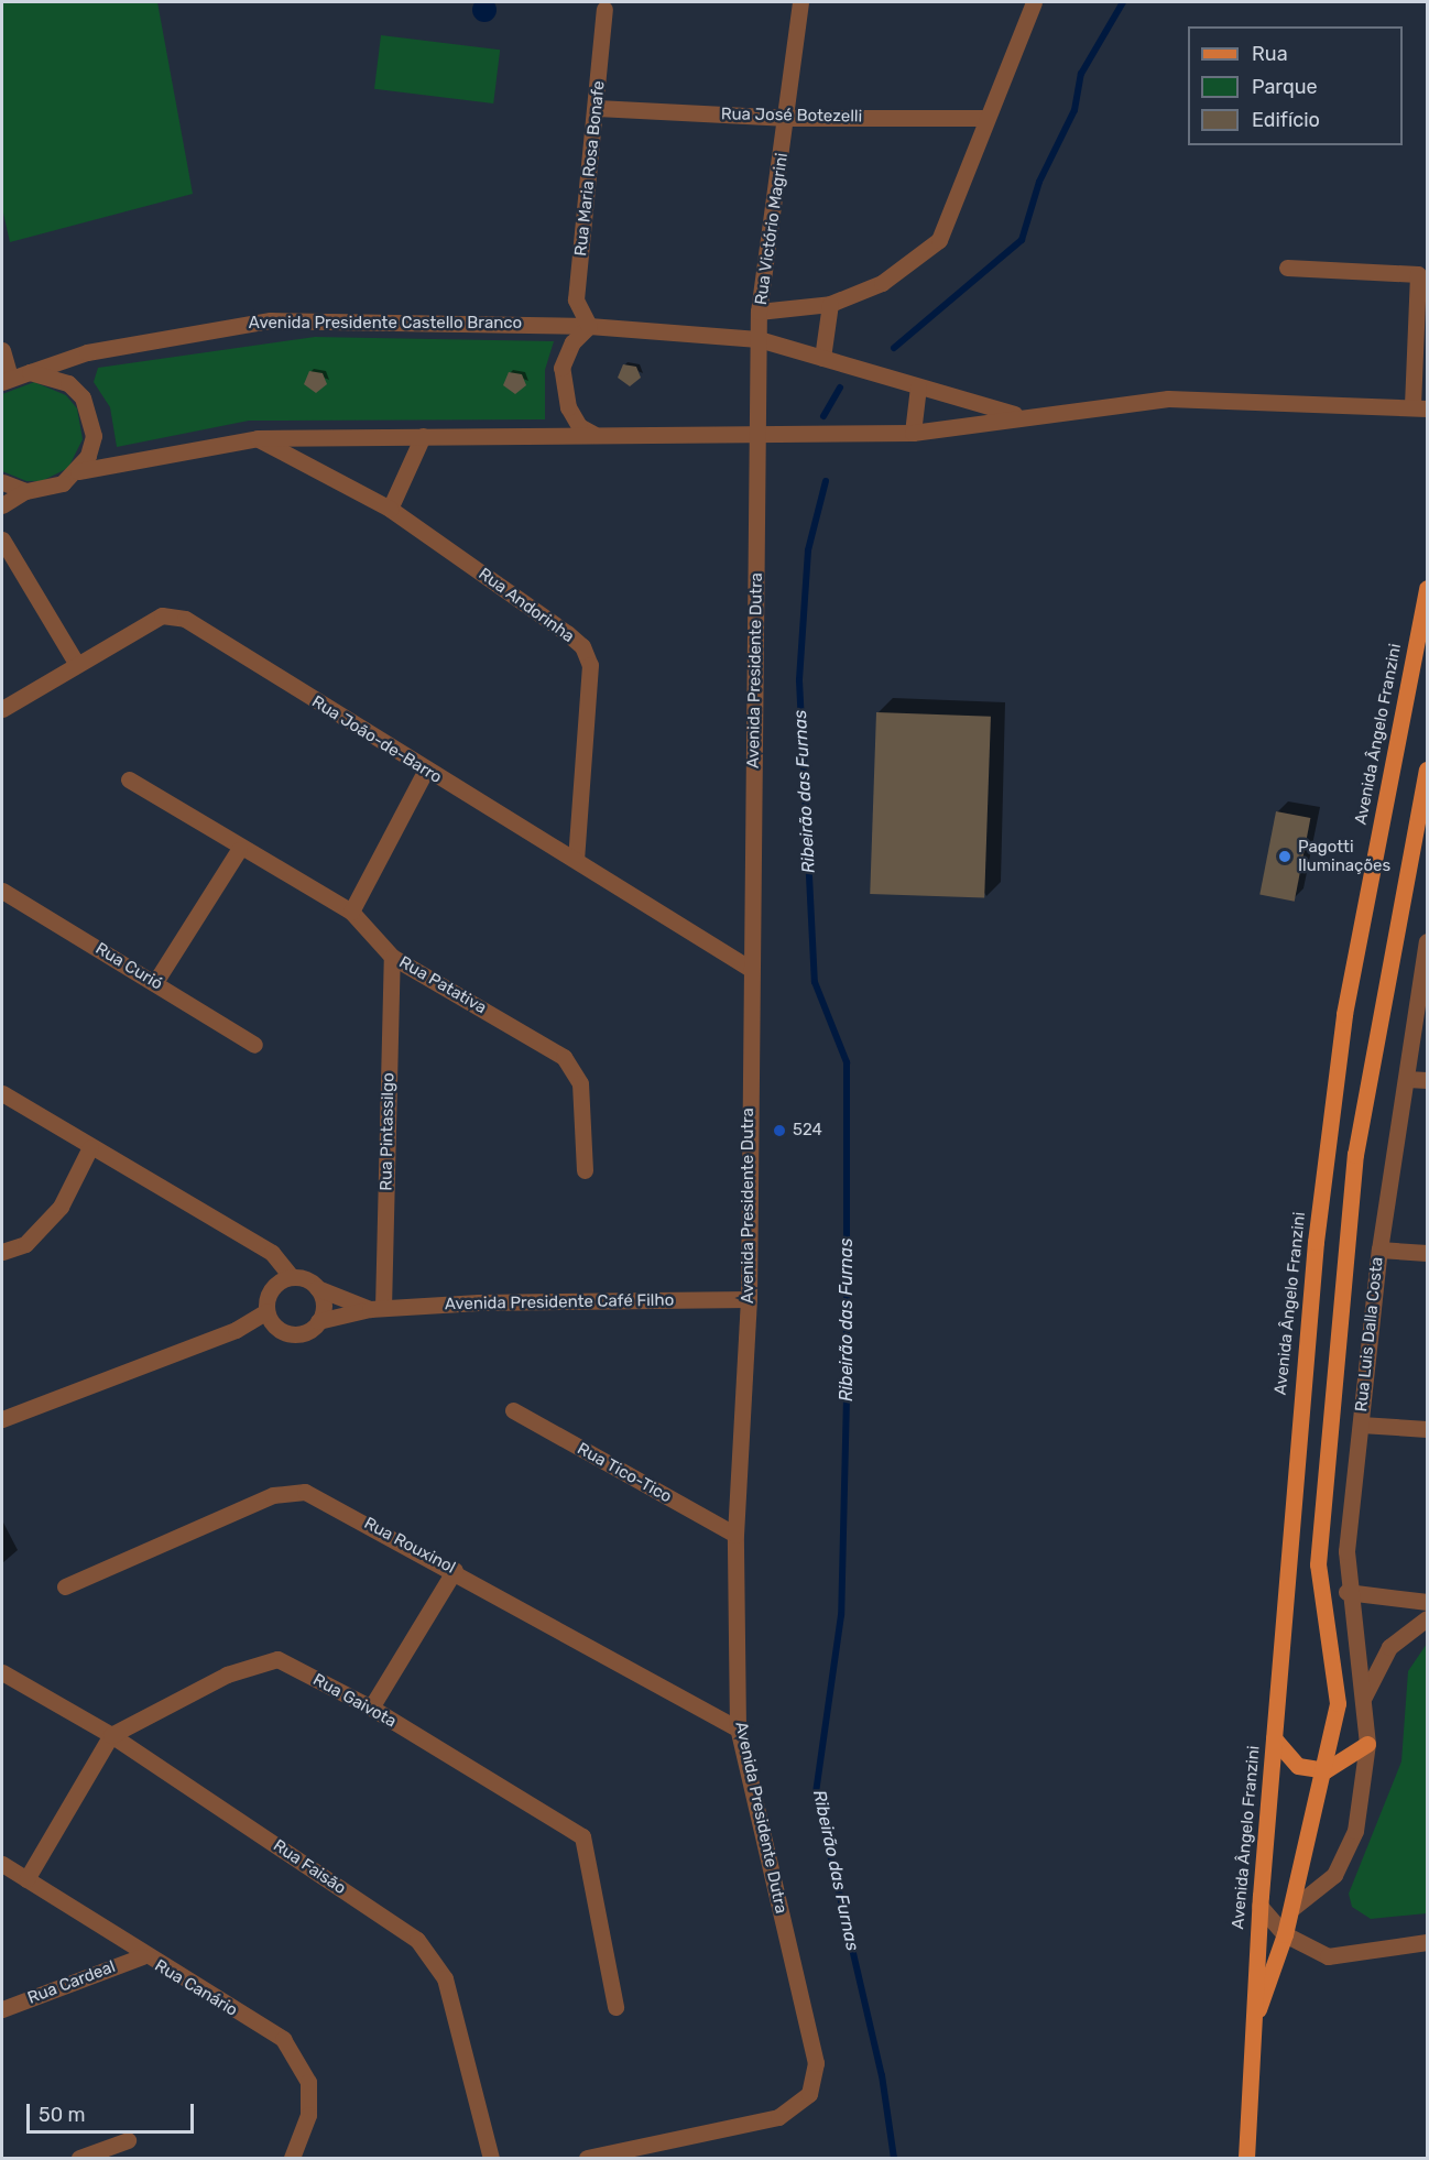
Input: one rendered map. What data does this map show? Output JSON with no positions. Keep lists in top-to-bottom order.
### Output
{
  "streets": {
    "main road": ["Avenida Ângelo Franzini"],
    "street": [
      "Rua José Botezelli",
      "Rua Maria Rosa Bonafe",
      "Rua Victório Magrini",
      "Avenida Presidente Castello Branco",
      "Rua Andorinha",
      "Avenida Presidente Dutra",
      "Rua João-de-Barro",
      "Rua Curió",
      "Rua Patativa",
      "Rua Pintassilgo",
      "Avenida Presidente Café Filho",
      "Rua Luis Dalla Costa",
      "Rua Tico-Tico",
      "Rua Rouxinol",
      "Rua Gaivota",
      "Rua Faisão",
      "Rua Cardeal",
      "Rua Canário"
    ]
  },
  "crossings": [
    ["Rua José Botezelli", "Rua Maria Rosa Bonafe"],
    ["Rua José Botezelli", "Rua Victório Magrini"],
    ["Rua Maria Rosa Bonafe", "Avenida Presidente Castello Branco"],
    ["Rua Victório Magrini", "Avenida Presidente Castello Branco"],
    ["Rua Victório Magrini", "Avenida Presidente Dutra"],
    ["Avenida Presidente Castello Branco", "Avenida Presidente Dutra"],
    ["Rua Andorinha", "Rua João-de-Barro"],
    ["Avenida Presidente Dutra", "Rua João-de-Barro"],
    ["Avenida Presidente Dutra", "Avenida Presidente Café Filho"],
    ["Avenida Presidente Dutra", "Rua Tico-Tico"],
    ["Avenida Presidente Dutra", "Rua Rouxinol"],
    ["Avenida Ângelo Franzini", "Rua Luis Dalla Costa"],
    ["Rua Patativa", "Rua Pintassilgo"],
    ["Rua Pintassilgo", "Avenida Presidente Café Filho"],
    ["Rua Gaivota", "Rua Faisão"],
    ["Rua Cardeal", "Rua Canário"]
  ],
  "water": ["Ribeirão das Furnas"],
  "places": ["Pagotti Iluminações", "524"],
  "legend": ["Rua", "Parque", "Edifício"],
  "scale_bar": "50 m"
}
